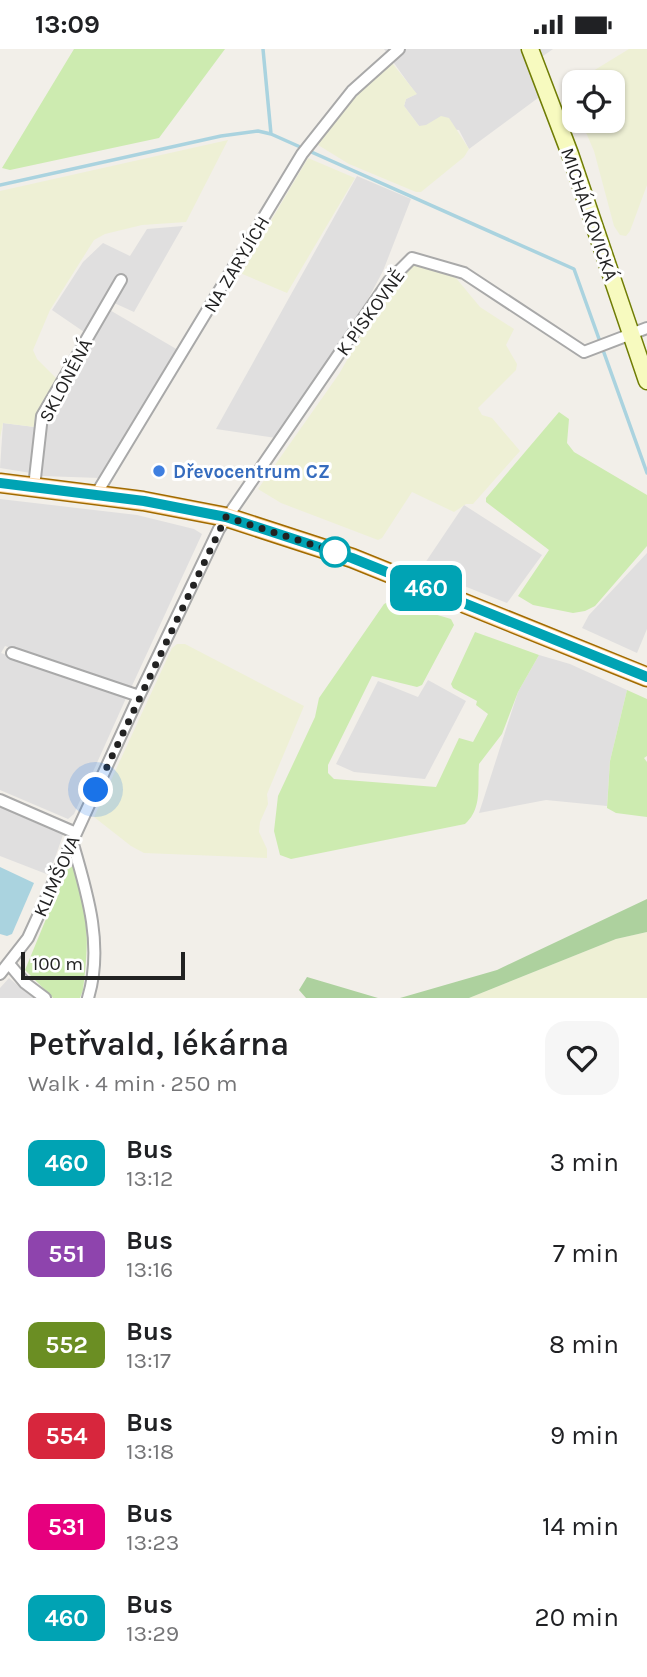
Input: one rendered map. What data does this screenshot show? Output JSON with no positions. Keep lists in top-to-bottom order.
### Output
{
  "streets": {
    "street": [
      "MICHÁLKOVICKÁ",
      "NA ZARYJÍCH",
      "K PÍSKOVNĚ",
      "SKLONĚNÁ",
      "KLIMŠOVA"
    ]
  },
  "crossings": [
    ["MICHÁLKOVICKÁ", "K PÍSKOVNĚ"],
    ["K PÍSKOVNĚ", "KLIMŠOVA"]
  ],
  "places": ["Dřevocentrum CZ"],
  "lines": ["bus line 460"],
  "scale_bar": "100 m",
  "page": {
    "status": "13:09",
    "on_map": "460",
    "scale": "100 m",
    "heading": ["Petřvald, lékárna", "Walk · 4 min · 250 m"],
    "list": [
      {
        "mark": "460",
        "name": "Bus",
        "note": "13:12",
        "value": "3 min"
      },
      {
        "mark": "551",
        "name": "Bus",
        "note": "13:16",
        "value": "7 min"
      },
      {
        "mark": "552",
        "name": "Bus",
        "note": "13:17",
        "value": "8 min"
      },
      {
        "mark": "554",
        "name": "Bus",
        "note": "13:18",
        "value": "9 min"
      },
      {
        "mark": "531",
        "name": "Bus",
        "note": "13:23",
        "value": "14 min"
      },
      {
        "mark": "460",
        "name": "Bus",
        "note": "13:29",
        "value": "20 min"
      }
    ]
  }
}
